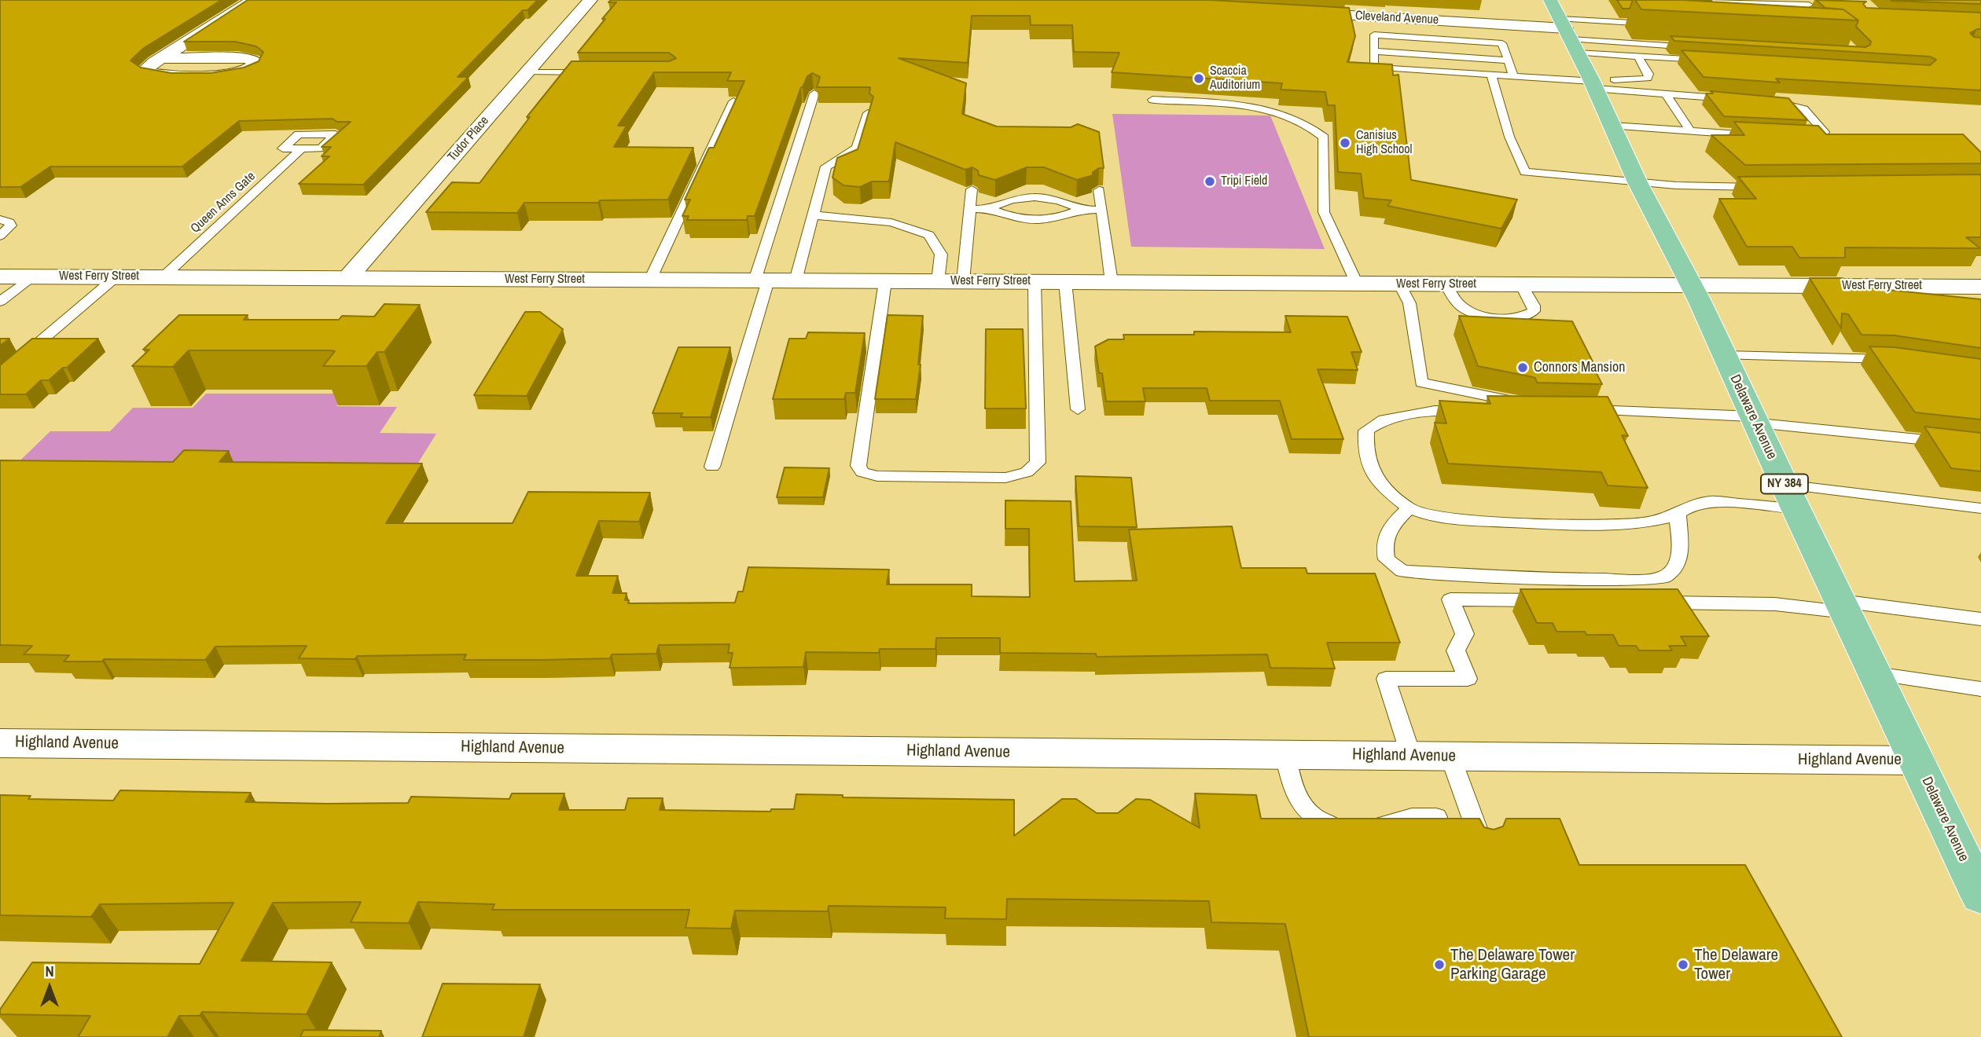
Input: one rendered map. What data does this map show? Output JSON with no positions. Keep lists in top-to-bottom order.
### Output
{
  "streets": {
    "main road": ["Delaware Avenue", "NY 384"],
    "street": [
      "Cleveland Avenue",
      "Tudor Place",
      "West Ferry Street",
      "Highland Avenue"
    ],
    "lane": ["Queen Anns Gate"]
  },
  "crossings": [
    ["Cleveland Avenue", "Delaware Avenue"],
    ["Tudor Place", "West Ferry Street"],
    ["Queen Anns Gate", "West Ferry Street"],
    ["West Ferry Street", "Delaware Avenue"],
    ["Delaware Avenue", "Highland Avenue"]
  ],
  "places": [
    "Scaccia Auditorium",
    "Canisius High School",
    "Tripi Field",
    "Connors Mansion",
    "The Delaware Tower Parking Garage",
    "The Delaware Tower"
  ],
  "north": "top"
}
